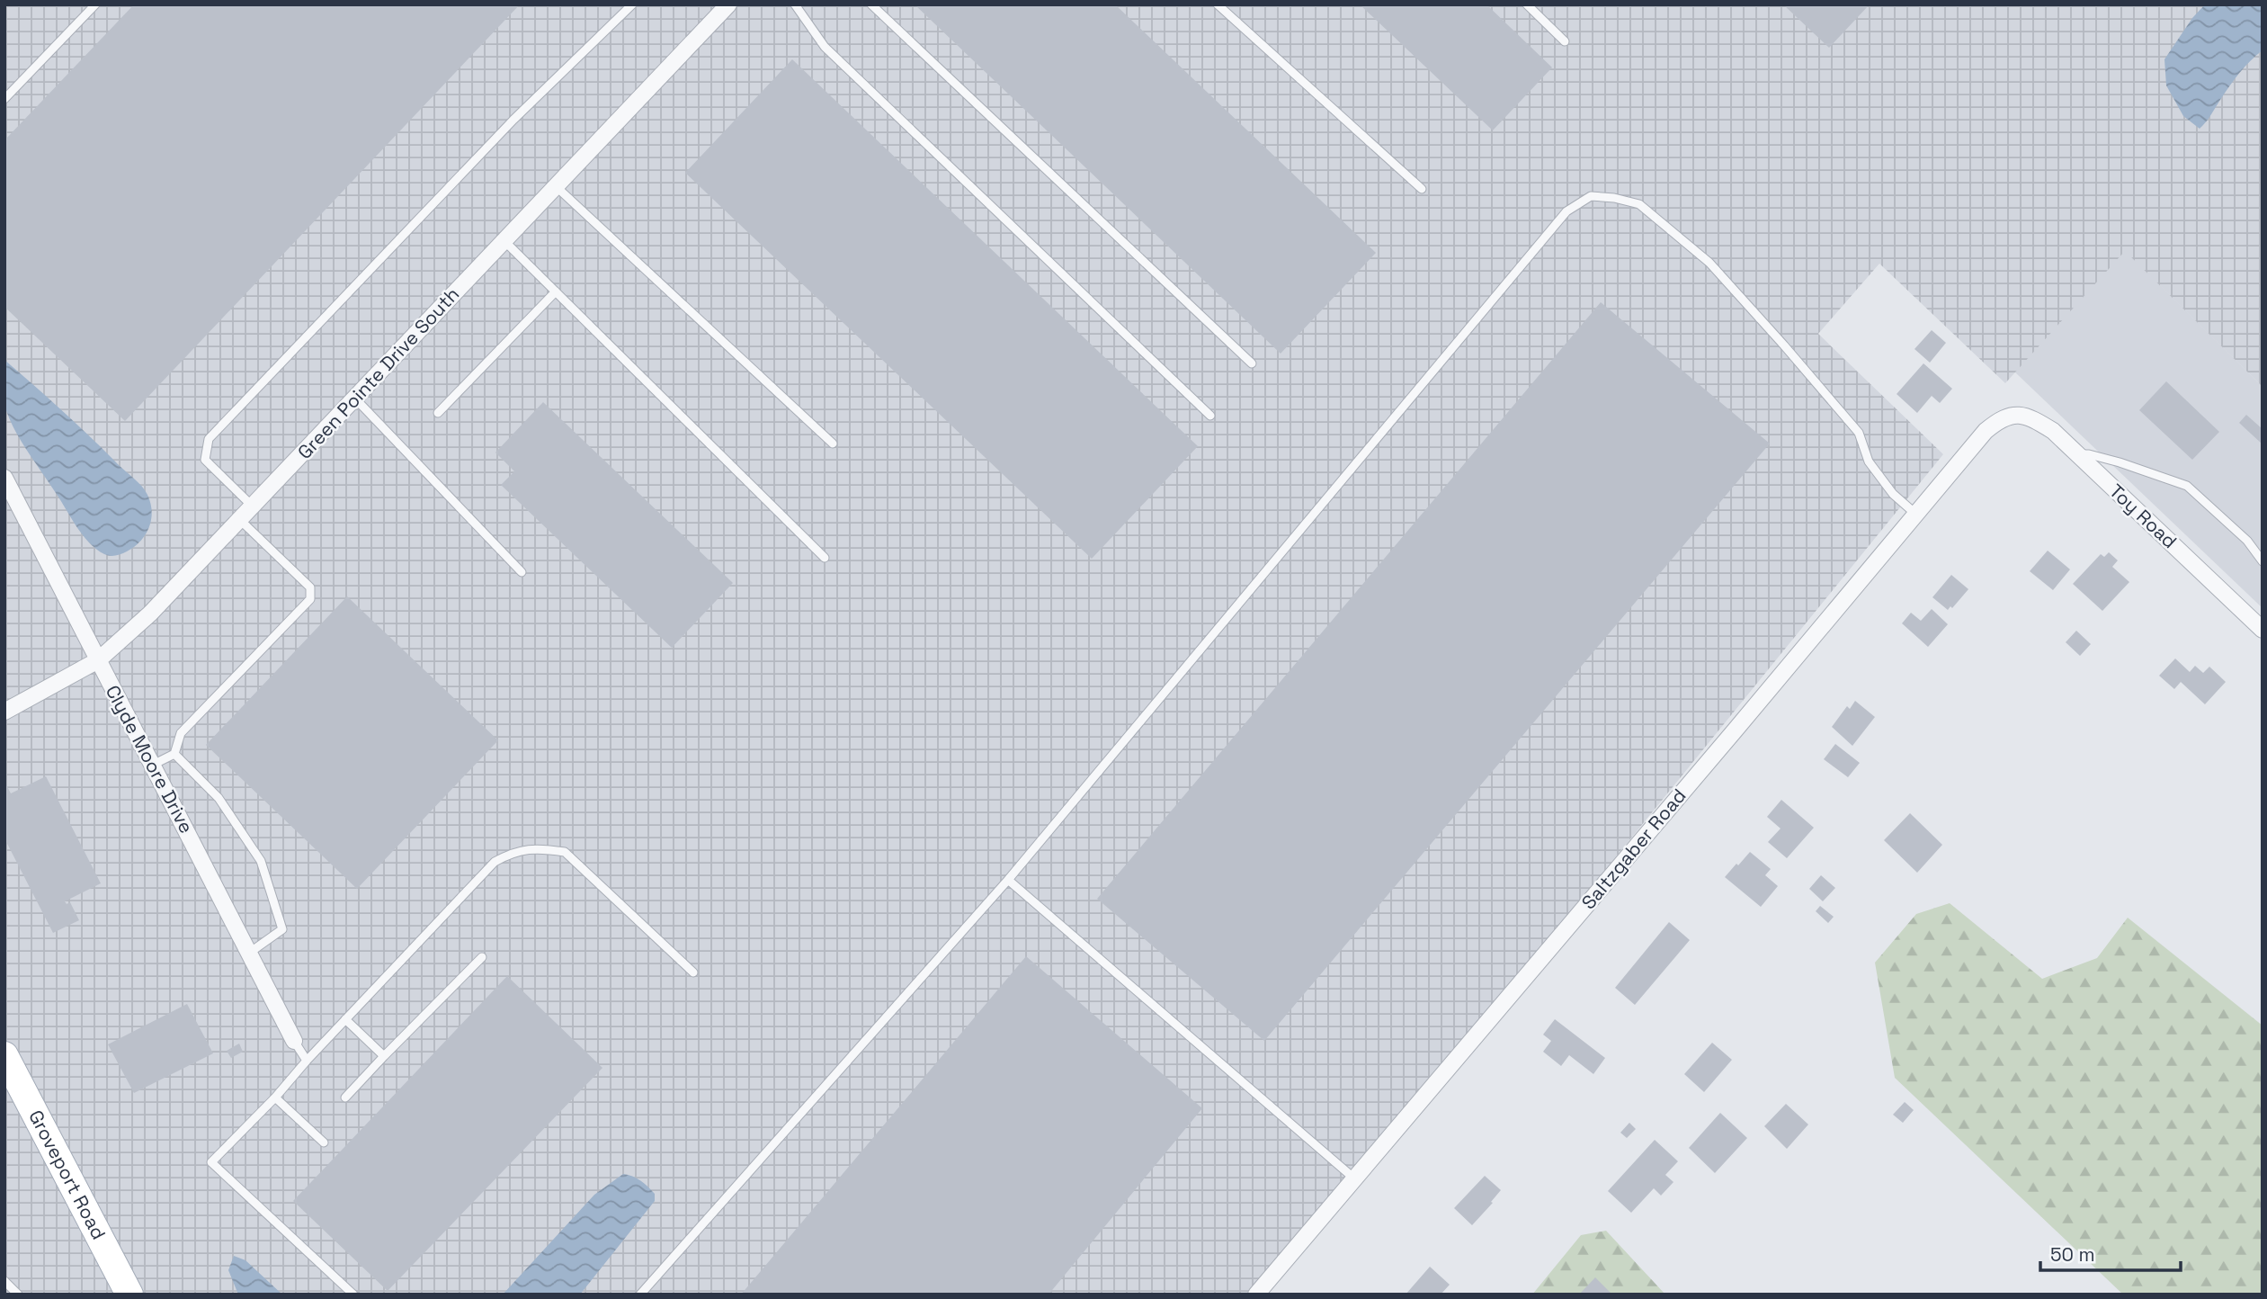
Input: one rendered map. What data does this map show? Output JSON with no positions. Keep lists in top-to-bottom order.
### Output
{
  "streets": {
    "main road": ["Groveport Road"],
    "street": [
      "Green Pointe Drive South",
      "Toy Road",
      "Clyde Moore Drive",
      "Saltzgaber Road"
    ]
  },
  "crossings": [
    ["Green Pointe Drive South", "Clyde Moore Drive"],
    ["Toy Road", "Saltzgaber Road"]
  ],
  "scale_bar": "50 m"
}
